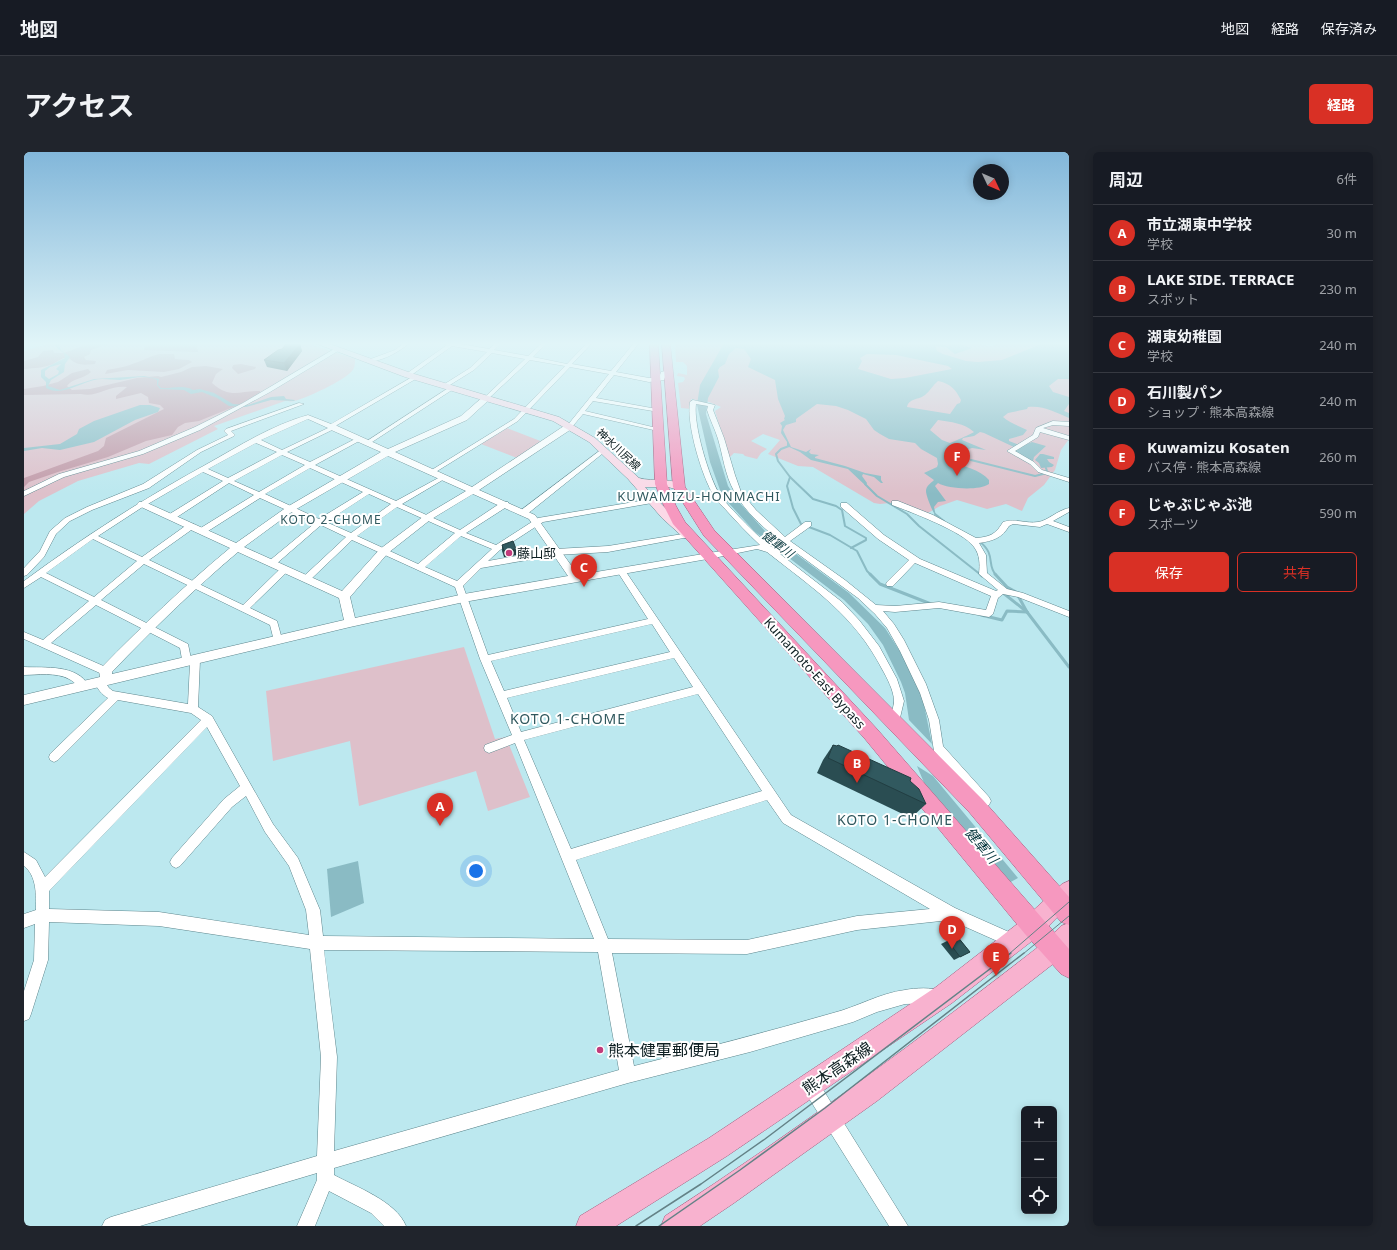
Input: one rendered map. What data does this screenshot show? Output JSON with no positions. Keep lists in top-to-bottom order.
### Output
{
  "streets": {
    "highway": ["Kumamoto-East Bypass"],
    "main road": ["神水川尻線", "熊本高森線"]
  },
  "crossings": [
    ["神水川尻線", "Kumamoto-East Bypass"],
    ["Kumamoto-East Bypass", "熊本高森線"]
  ],
  "districts": [
    "KUWAMIZU-HONMACHI",
    "KOTO 2-CHOME",
    "KOTO 1-CHOME",
    "KOTO 1-CHOME"
  ],
  "water": ["健軍川"],
  "places": ["藤山邸", "熊本健軍郵便局"],
  "north": "bottom right",
  "page": {
    "header": "地図",
    "nav": ["地図", "経路", "保存済み"],
    "title": "アクセス",
    "buttons": [
      "経路",
      ["保存", "共有"]
    ],
    "heading": ["周辺", "6件"],
    "list": [
      {
        "mark": "A",
        "name": "市立湖東中学校",
        "note": "学校",
        "value": "30 m"
      },
      {
        "mark": "B",
        "name": "LAKE SIDE. TERRACE",
        "note": "スポット",
        "value": "230 m"
      },
      {
        "mark": "C",
        "name": "湖東幼稚園",
        "note": "学校",
        "value": "240 m"
      },
      {
        "mark": "D",
        "name": "石川製パン",
        "note": "ショップ · 熊本高森線",
        "value": "240 m"
      },
      {
        "mark": "E",
        "name": "Kuwamizu Kosaten",
        "note": "バス停 · 熊本高森線",
        "value": "260 m"
      },
      {
        "mark": "F",
        "name": "じゃぶじゃぶ池",
        "note": "スポーツ",
        "value": "590 m"
      }
    ],
    "pins": [
      "F",
      "C",
      "B",
      "A",
      "D",
      "E"
    ],
    "map_buttons": ["+", "−"]
  }
}
